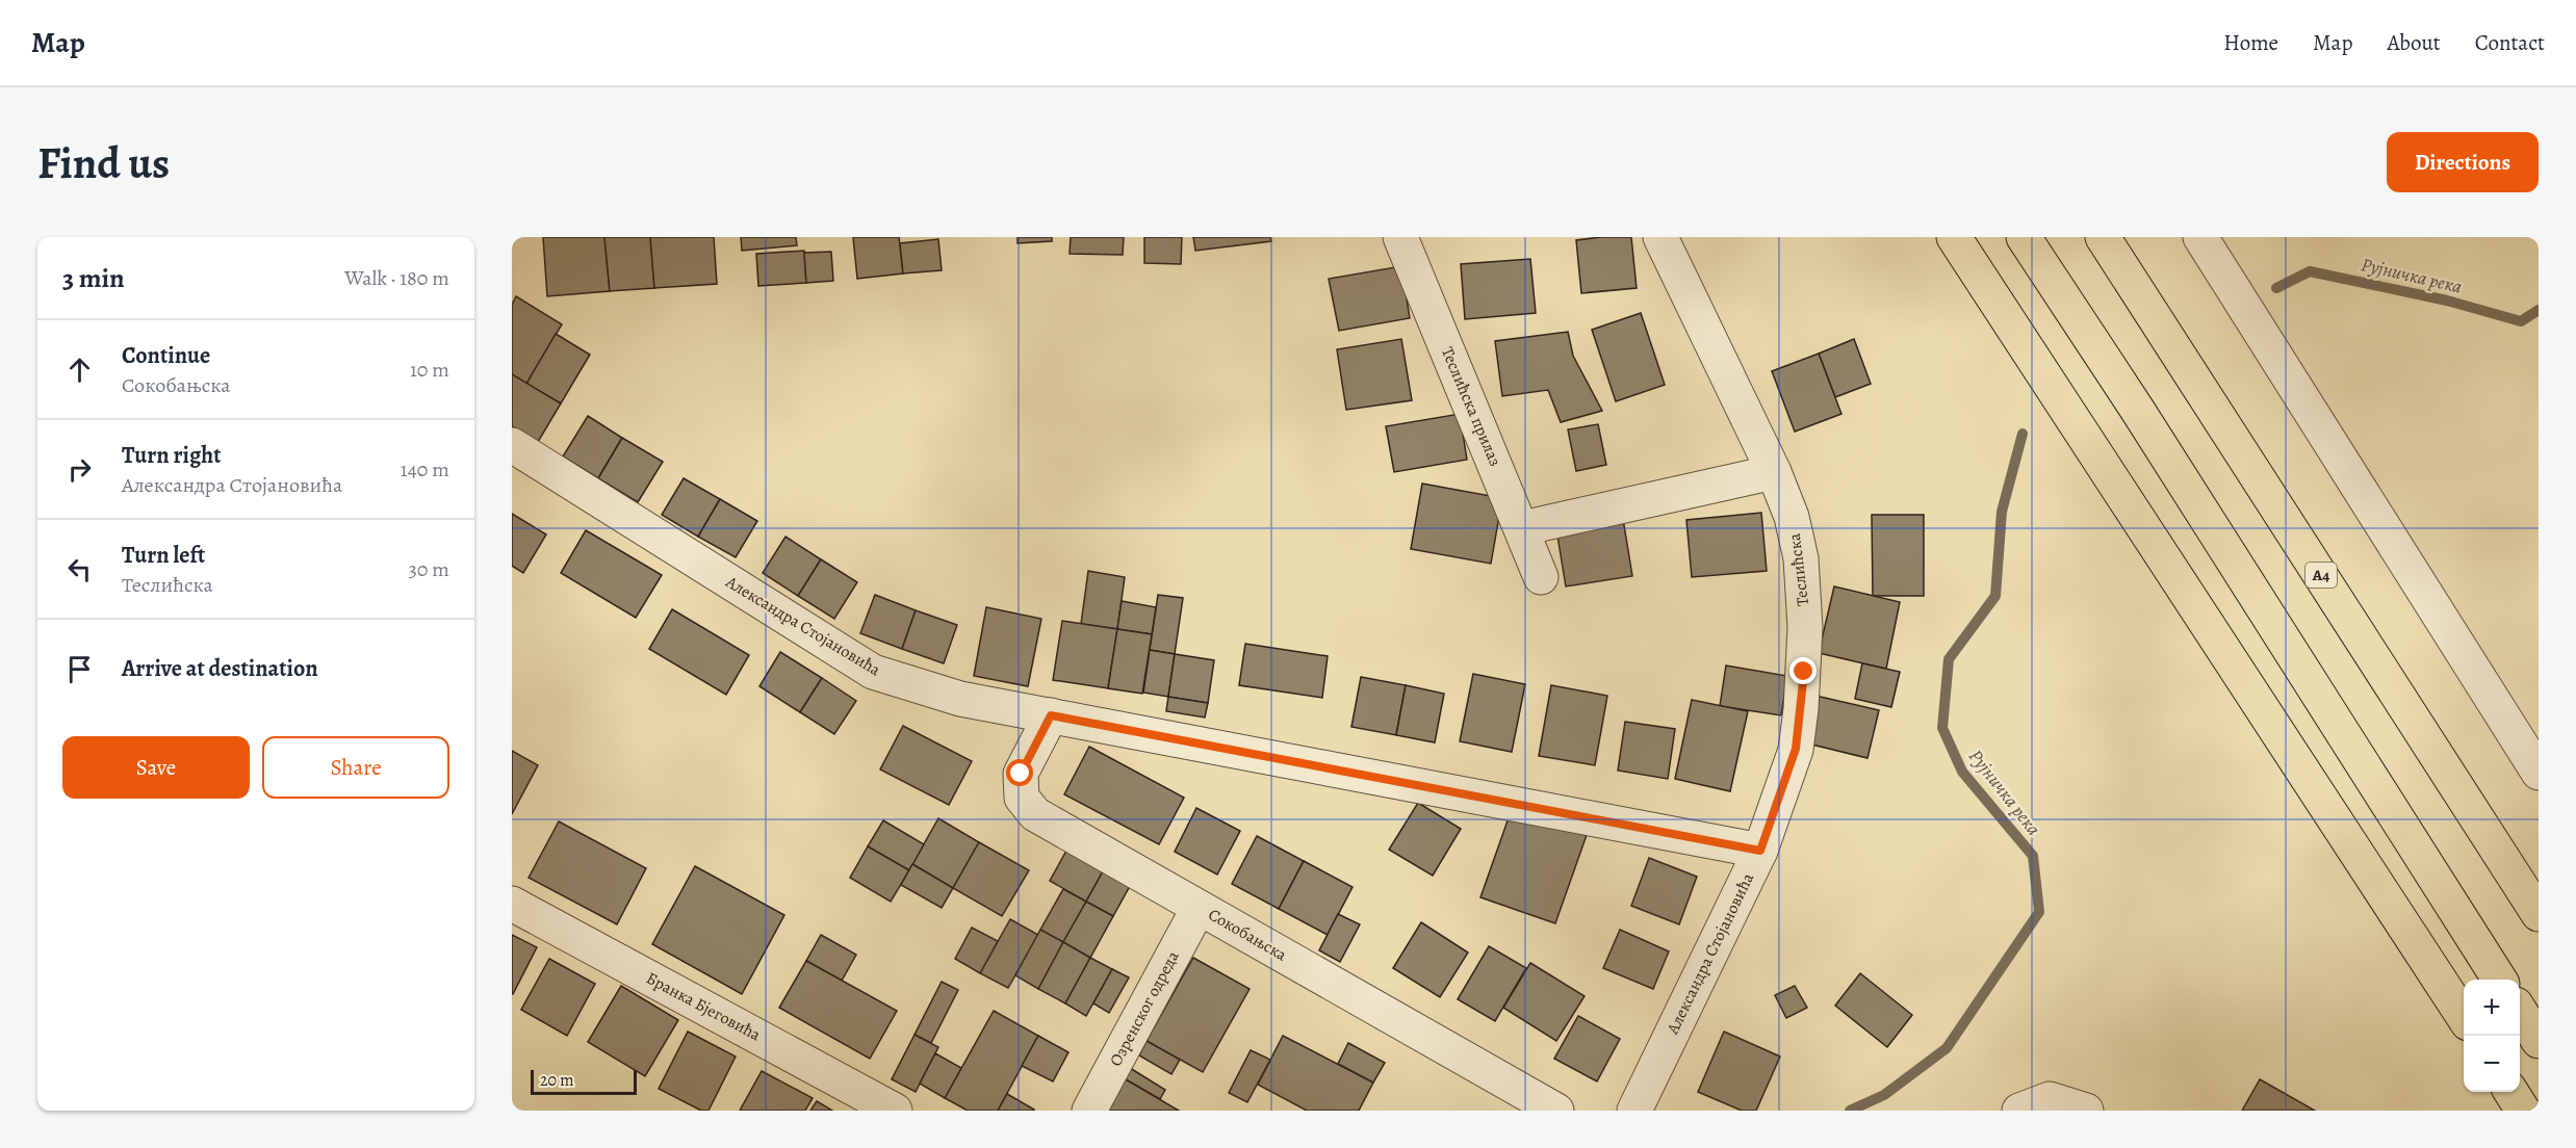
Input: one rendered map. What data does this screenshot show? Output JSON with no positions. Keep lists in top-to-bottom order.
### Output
{
  "streets": {
    "main road": ["A4"],
    "street": [
      "Теслићска прилаз",
      "Теслићска",
      "Александра Стојановића",
      "Сокобањска",
      "Бранка Бјеговића",
      "Озренског одреда"
    ]
  },
  "crossings": [
    ["Теслићска", "Александра Стојановића"],
    ["Александра Стојановића", "Сокобањска"],
    ["Сокобањска", "Озренског одреда"]
  ],
  "water": ["Рујничка река"],
  "scale_bar": "20 m",
  "page": {
    "header": "Map",
    "nav": [
      "Home",
      "Map",
      "About",
      "Contact"
    ],
    "buttons": [
      "Directions",
      ["Save", "Share"]
    ],
    "title": "Find us",
    "heading": ["3 min", "Walk · 180 m"],
    "list": [
      ["Continue", "Сокобањска", "10 m"],
      ["Turn right", "Александра Стојановића", "140 m"],
      ["Turn left", "Теслићска", "30 m"],
      "Arrive at destination"
    ],
    "map_buttons": ["+", "−"],
    "scale": "20 m"
  }
}
